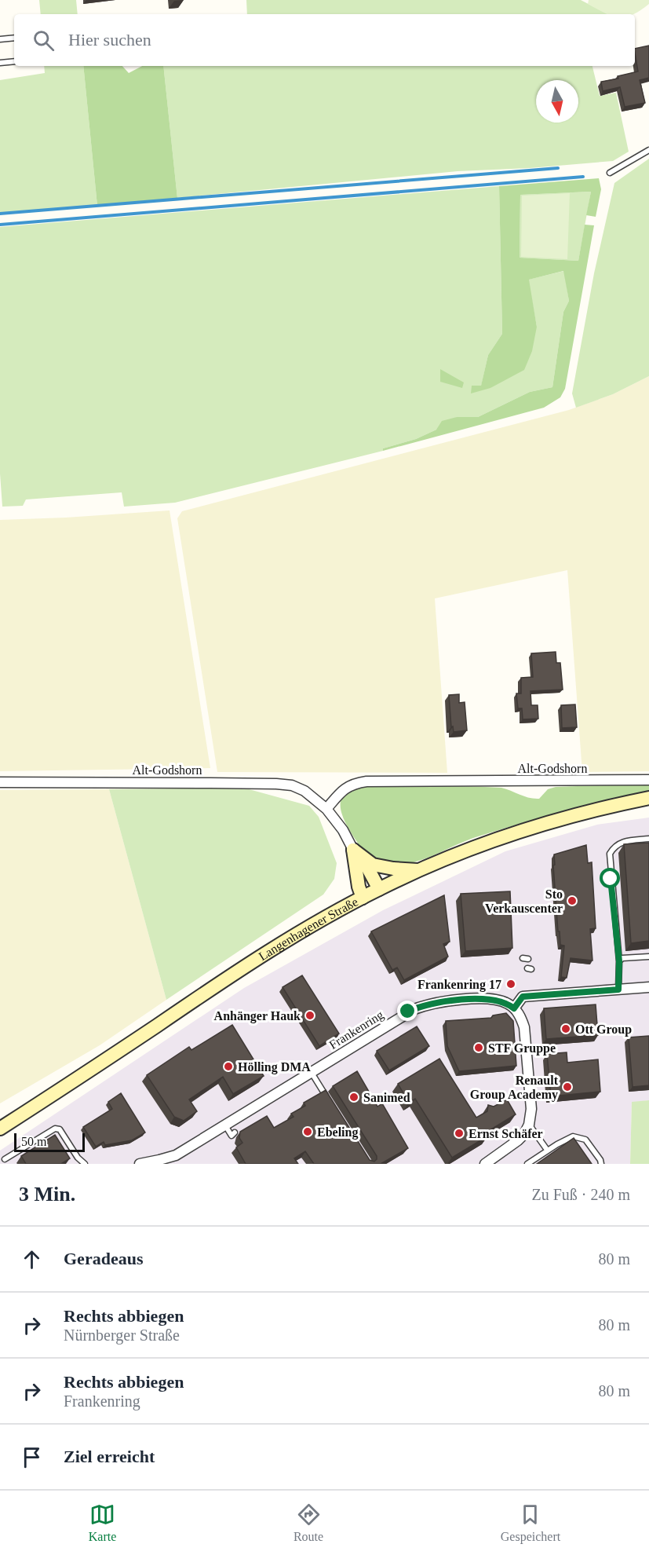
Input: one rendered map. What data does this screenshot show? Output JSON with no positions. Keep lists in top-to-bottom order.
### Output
{
  "streets": {
    "main road": ["Langenhagener Straße"],
    "street": ["Alt-Godshorn", "Frankenring"]
  },
  "places": [
    "Sto Verkauscenter",
    "Frankenring 17",
    "Anhänger Hauk",
    "Ott Group",
    "STF Gruppe",
    "Hölling DMA",
    "Renault Group Academy",
    "Sanimed",
    "Ebeling",
    "Ernst Schäfer"
  ],
  "scale_bar": "50 m",
  "north": "bottom",
  "page": {
    "search": "Hier suchen",
    "scale": "50 m",
    "heading": ["3 Min.", "Zu Fuß · 240 m"],
    "list": [
      ["Geradeaus", "80 m"],
      ["Rechts abbiegen", "Nürnberger Straße", "80 m"],
      ["Rechts abbiegen", "Frankenring", "80 m"],
      "Ziel erreicht"
    ],
    "nav": ["Karte", "Route", "Gespeichert"]
  }
}
